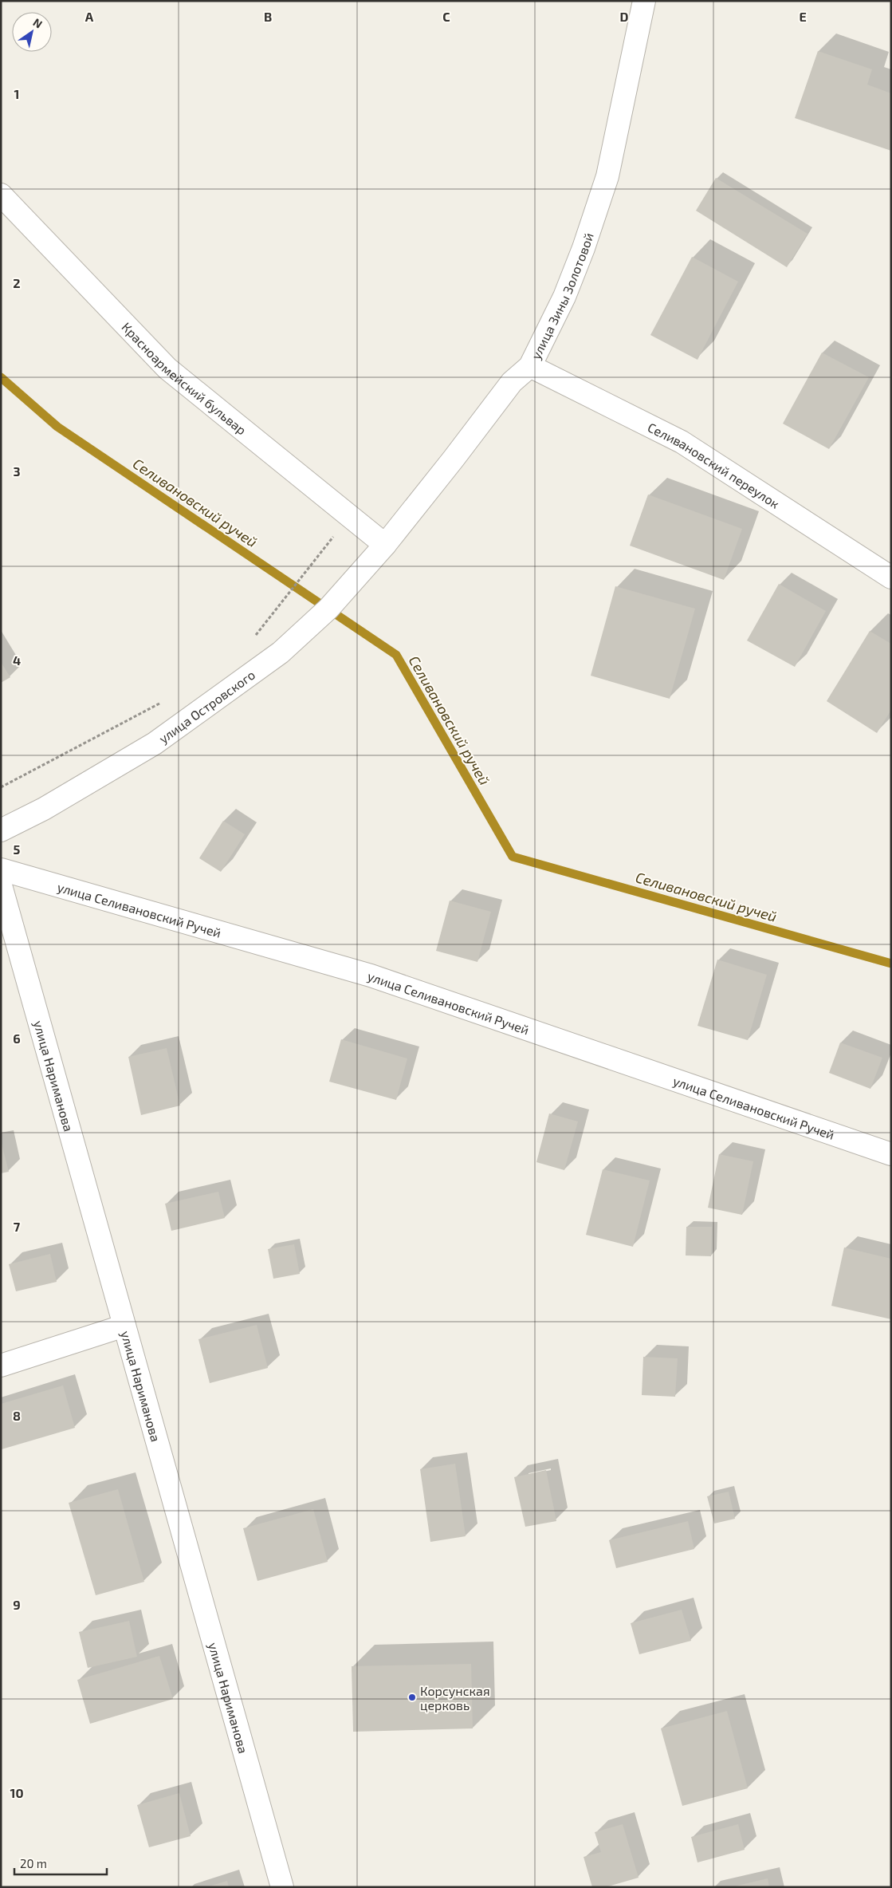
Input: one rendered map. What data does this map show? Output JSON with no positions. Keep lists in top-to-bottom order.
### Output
{
  "streets": {
    "street": [
      "улица Зины Золотовой",
      "Красноармейский бульвар",
      "Селивановский переулок",
      "улица Островского",
      "улица Селивановский Ручей",
      "улица Нариманова"
    ]
  },
  "crossings": [
    ["улица Зины Золотовой", "Красноармейский бульвар"],
    ["улица Зины Золотовой", "Селивановский переулок"],
    ["улица Зины Золотовой", "улица Островского"],
    ["Красноармейский бульвар", "улица Островского"]
  ],
  "water": ["Селивановский ручей"],
  "places": ["Корсунская церковь"],
  "scale_bar": "20 m",
  "north": "top right",
  "grid": {
    "columns": [
      "A",
      "B",
      "C",
      "D",
      "E"
    ],
    "rows": [
      "1",
      "2",
      "3",
      "4",
      "5",
      "6",
      "7",
      "8",
      "9",
      "10"
    ]
  }
}
